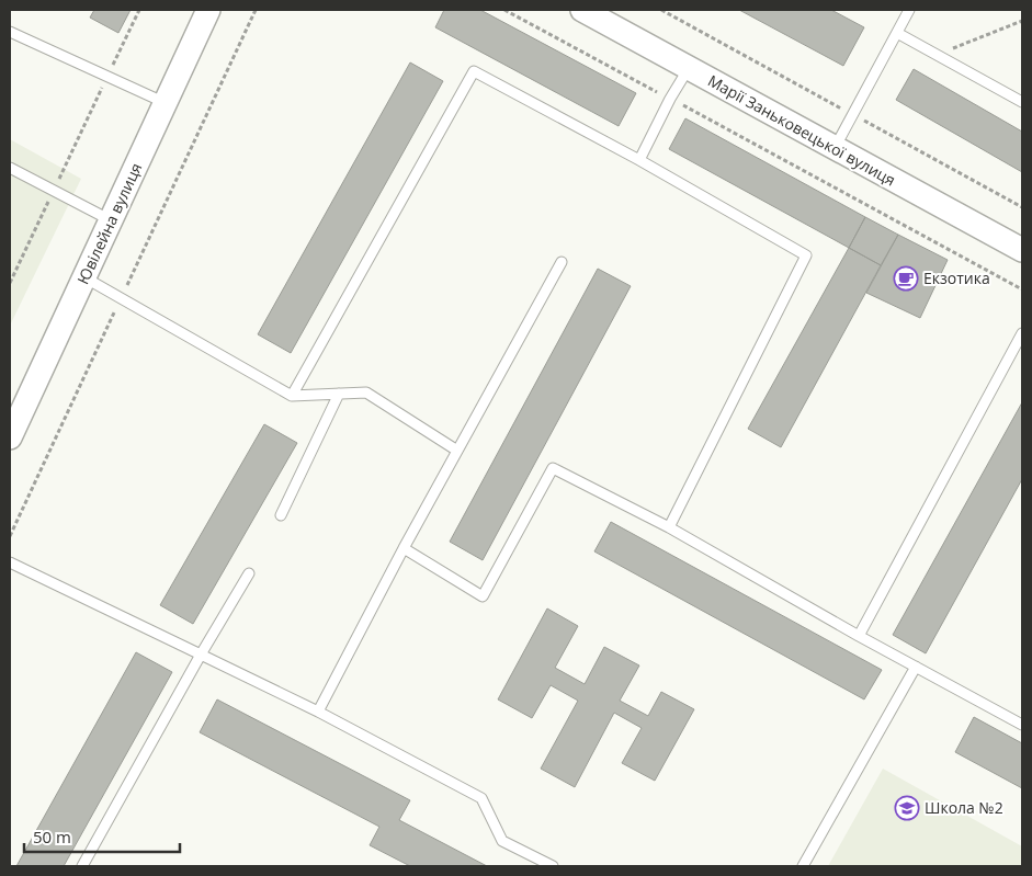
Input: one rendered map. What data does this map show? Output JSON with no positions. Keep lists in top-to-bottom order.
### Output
{
  "streets": {
    "street": ["Марії Заньковецької вулиця", "Ювілейна вулиця"]
  },
  "places": {
    "cafe": ["Екзотика"],
    "school or university": ["Школа №2"]
  },
  "scale_bar": "50 m"
}
